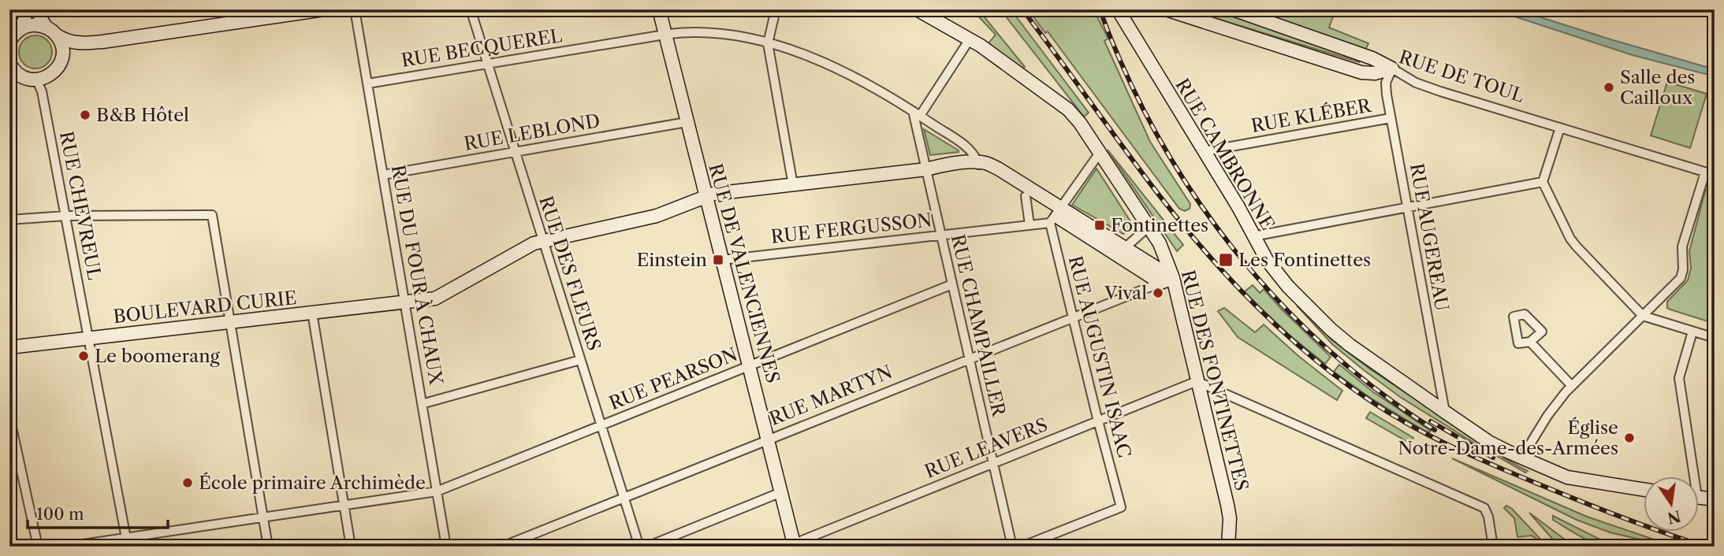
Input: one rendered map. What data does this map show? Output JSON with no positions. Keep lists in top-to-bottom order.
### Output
{
  "streets": {
    "street": [
      "RUE BECQUEREL",
      "RUE DE TOUL",
      "RUE KLÉBER",
      "RUE LEBLOND",
      "RUE CAMBRONNE",
      "RUE CHEVREUL",
      "RUE FERGUSSON",
      "RUE AUGEREAU",
      "RUE DES FLEURS",
      "RUE DE VALENCIENNES",
      "RUE DU FOUR À CHAUX",
      "BOULEVARD CURIE",
      "RUE CHAMPAILLER",
      "RUE AUGUSTIN ISAAC",
      "RUE PEARSON",
      "RUE DES FONTINETTES",
      "RUE MARTYN",
      "RUE LEAVERS"
    ]
  },
  "crossings": [
    ["RUE BECQUEREL", "RUE DES FLEURS"],
    ["RUE BECQUEREL", "RUE DE VALENCIENNES"],
    ["RUE BECQUEREL", "RUE DU FOUR À CHAUX"],
    ["RUE BECQUEREL", "BOULEVARD CURIE"],
    ["RUE BECQUEREL", "RUE CHAMPAILLER"],
    ["RUE DE TOUL", "RUE AUGEREAU"],
    ["RUE KLÉBER", "RUE CAMBRONNE"],
    ["RUE KLÉBER", "RUE AUGEREAU"],
    ["RUE LEBLOND", "RUE DES FLEURS"],
    ["RUE LEBLOND", "RUE DE VALENCIENNES"],
    ["RUE LEBLOND", "RUE DU FOUR À CHAUX"],
    ["RUE CAMBRONNE", "RUE AUGEREAU"],
    ["RUE CHEVREUL", "BOULEVARD CURIE"],
    ["RUE CHEVREUL", "RUE PEARSON"],
    ["RUE FERGUSSON", "RUE DE VALENCIENNES"],
    ["RUE FERGUSSON", "RUE CHAMPAILLER"],
    ["RUE FERGUSSON", "RUE AUGUSTIN ISAAC"],
    ["RUE DES FLEURS", "BOULEVARD CURIE"],
    ["RUE DES FLEURS", "RUE PEARSON"],
    ["RUE DES FLEURS", "RUE MARTYN"],
    ["RUE DE VALENCIENNES", "BOULEVARD CURIE"],
    ["RUE DE VALENCIENNES", "RUE PEARSON"],
    ["RUE DE VALENCIENNES", "RUE MARTYN"],
    ["RUE DE VALENCIENNES", "RUE LEAVERS"],
    ["RUE DU FOUR À CHAUX", "BOULEVARD CURIE"],
    ["RUE DU FOUR À CHAUX", "RUE PEARSON"],
    ["BOULEVARD CURIE", "RUE CHAMPAILLER"],
    ["RUE CHAMPAILLER", "RUE PEARSON"],
    ["RUE CHAMPAILLER", "RUE MARTYN"],
    ["RUE CHAMPAILLER", "RUE LEAVERS"],
    ["RUE AUGUSTIN ISAAC", "RUE MARTYN"],
    ["RUE AUGUSTIN ISAAC", "RUE LEAVERS"],
    ["RUE DES FONTINETTES", "RUE MARTYN"],
    ["RUE DES FONTINETTES", "RUE LEAVERS"]
  ],
  "places": {
    "other": [
      "Salle des Cailloux",
      "B&B Hôtel",
      "Vival",
      "Le boomerang",
      "Église Notre-Dame-des-Armées",
      "École primaire Archimède"
    ],
    "transit": ["Fontinettes", "Einstein", "Les Fontinettes"]
  },
  "scale_bar": "100 m",
  "north": "bottom"
}
